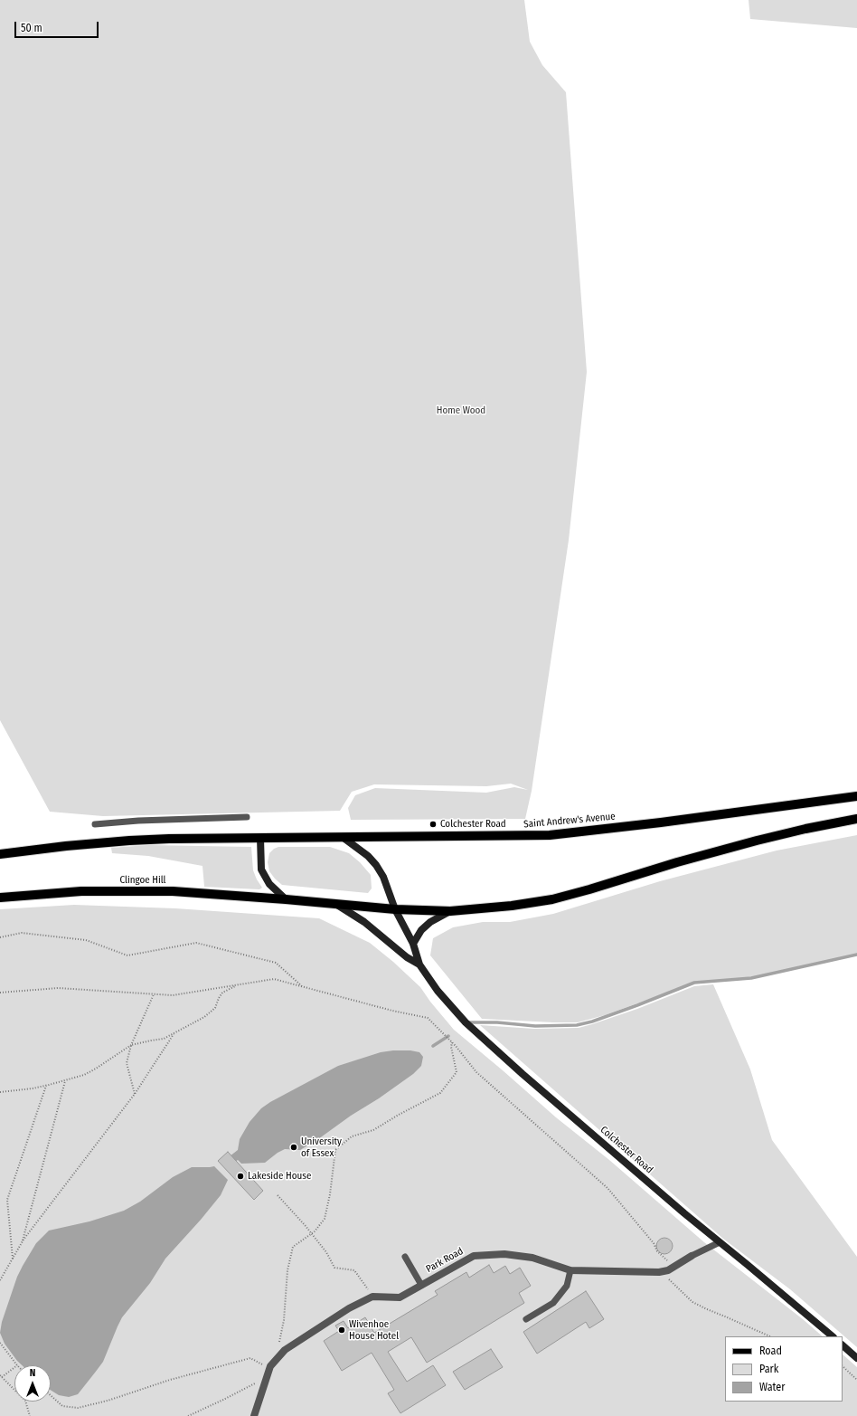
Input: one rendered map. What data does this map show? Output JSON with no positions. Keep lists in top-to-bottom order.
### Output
{
  "streets": {
    "main road": ["Saint Andrew's Avenue", "Clingoe Hill", "Colchester Road"],
    "street": ["Park Road"]
  },
  "crossings": [
    ["Saint Andrew's Avenue", "Colchester Road"],
    ["Colchester Road", "Park Road"]
  ],
  "parks": ["Home Wood"],
  "places": [
    "Colchester Road",
    "University of Essex",
    "Lakeside House",
    "Wivenhoe House Hotel"
  ],
  "legend": ["Road", "Park", "Water"],
  "scale_bar": "50 m",
  "north": "top"
}
